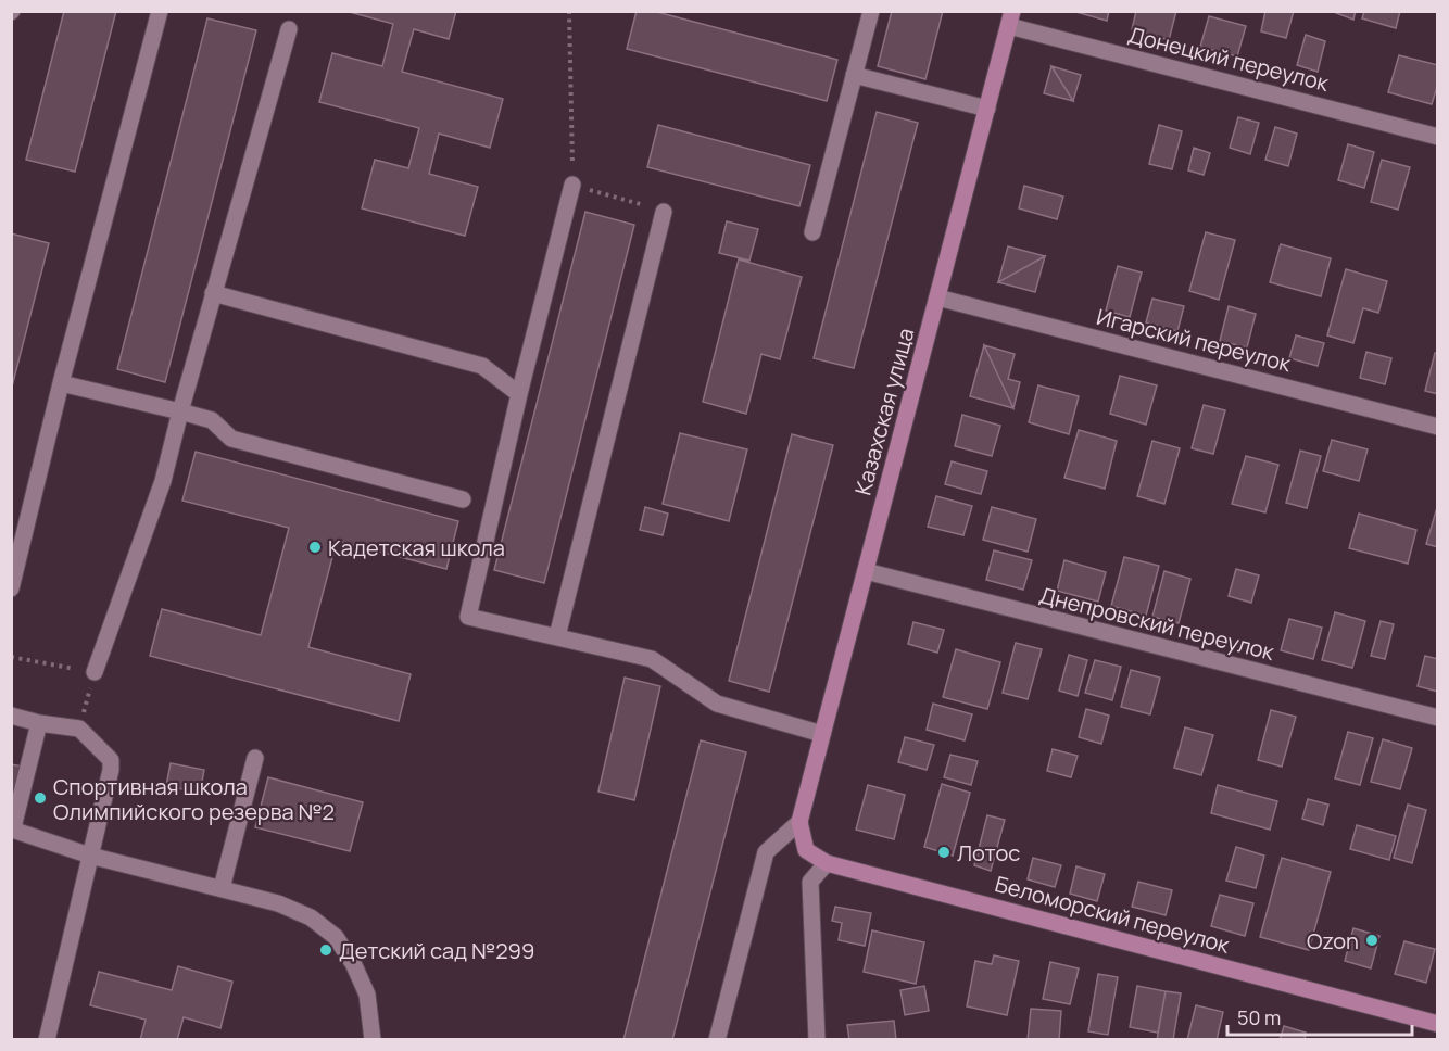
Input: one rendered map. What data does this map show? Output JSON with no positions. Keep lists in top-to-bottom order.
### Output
{
  "streets": {
    "main road": ["Казахская улица", "Беломорский переулок"],
    "street": ["Донецкий переулок", "Игарский переулок", "Днепровский переулок"]
  },
  "crossings": [
    ["Донецкий переулок", "Казахская улица"],
    ["Игарский переулок", "Казахская улица"],
    ["Казахская улица", "Днепровский переулок"],
    ["Казахская улица", "Беломорский переулок"]
  ],
  "places": [
    "Кадетская школа",
    "Спортивная школа Олимпийского резерва №2",
    "Лотос",
    "Ozon",
    "Детский сад №299"
  ],
  "scale_bar": "50 m"
}
